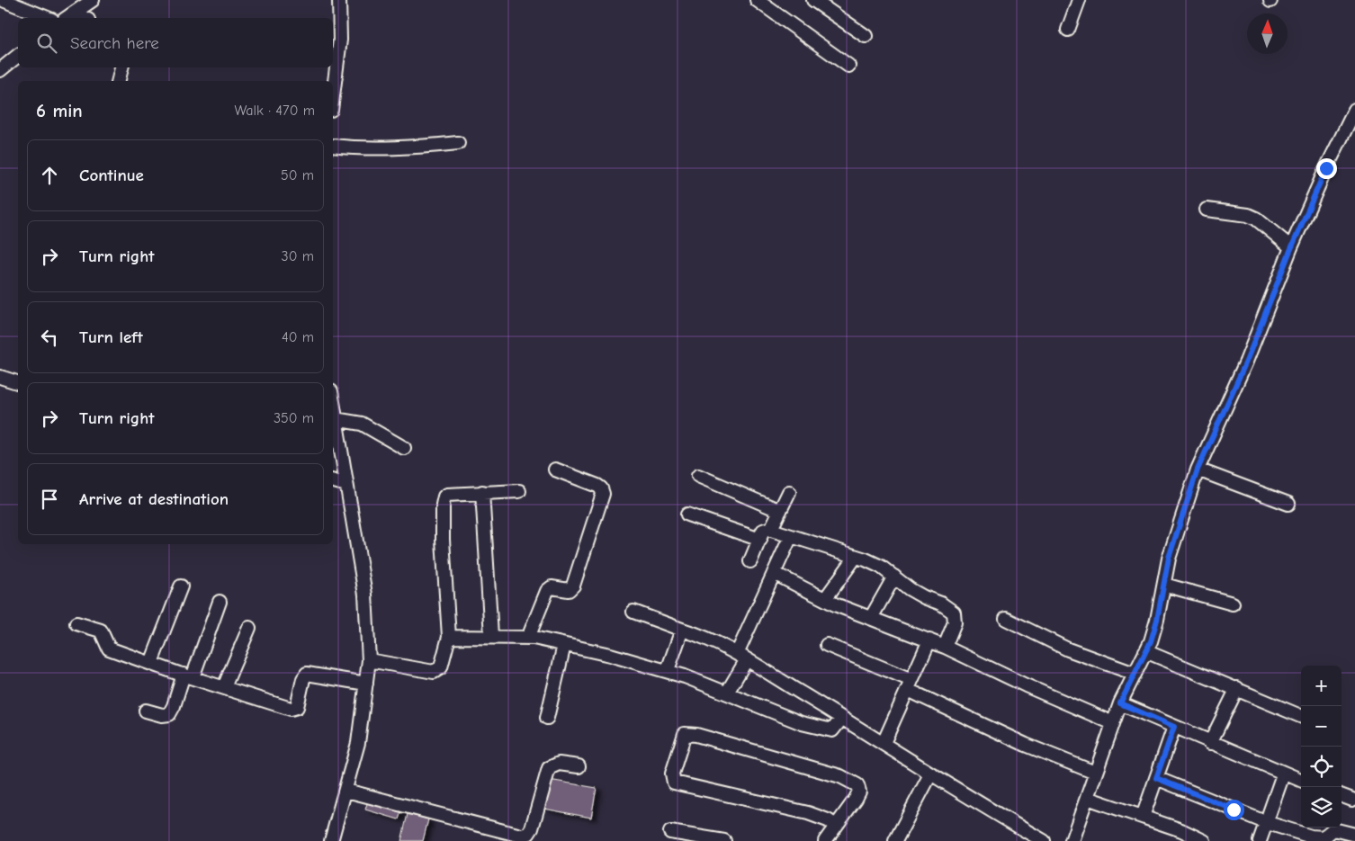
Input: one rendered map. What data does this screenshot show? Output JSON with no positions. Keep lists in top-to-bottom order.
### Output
{
  "north": "top",
  "page": {
    "search": "Search here",
    "heading": ["6 min", "Walk · 470 m"],
    "list": [
      ["Continue", "50 m"],
      ["Turn right", "30 m"],
      ["Turn left", "40 m"],
      ["Turn right", "350 m"],
      "Arrive at destination"
    ],
    "map_buttons": ["+", "−"]
  }
}
